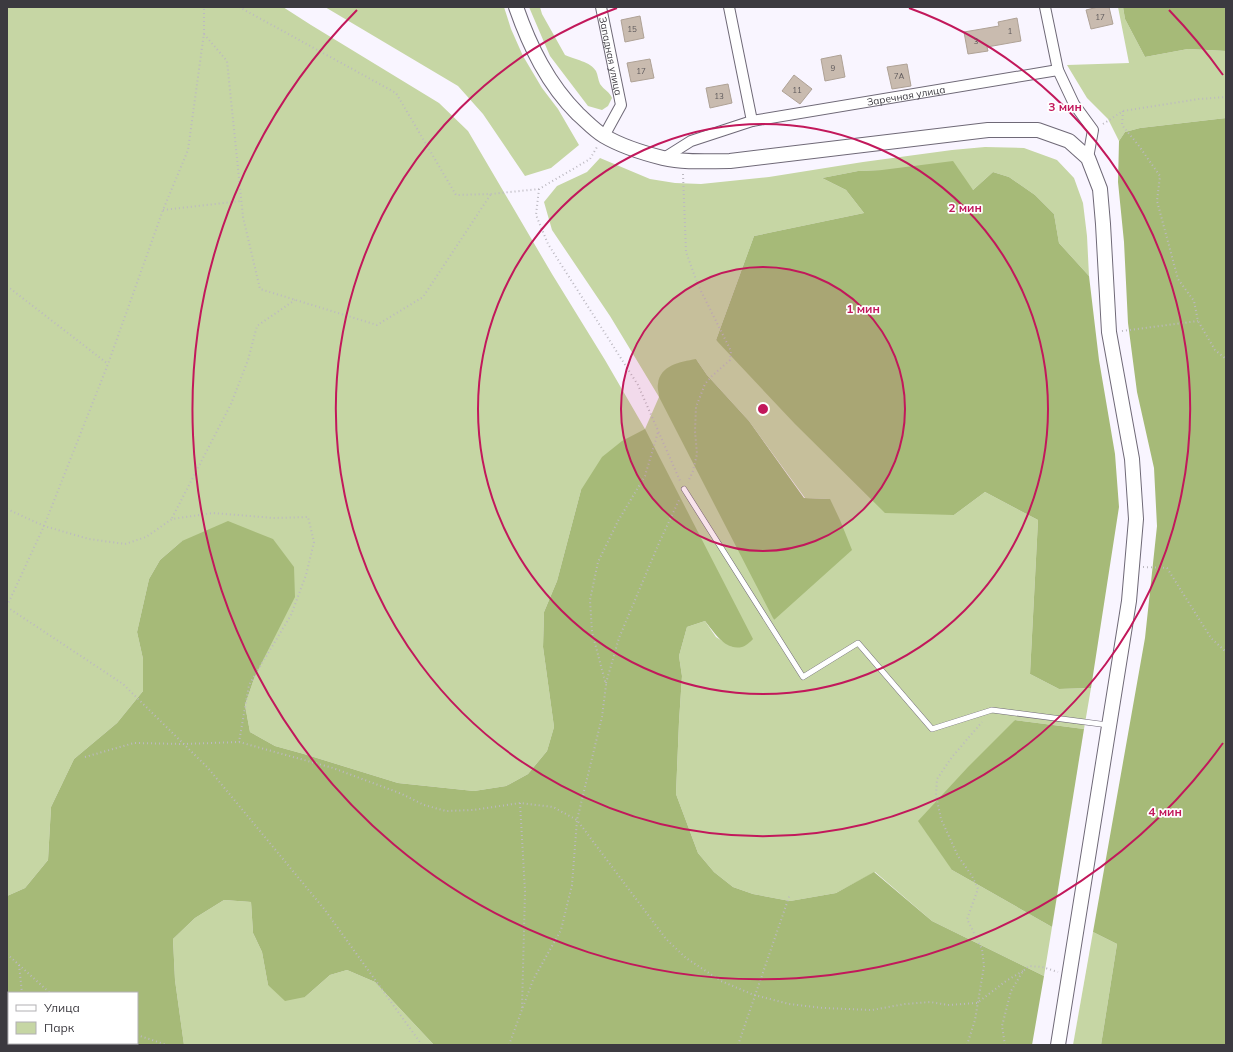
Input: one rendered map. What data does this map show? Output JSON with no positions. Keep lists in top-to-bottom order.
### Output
{
  "streets": {
    "street": ["Западная улица", "Заречная улица"]
  },
  "house_numbers": [
    "17",
    "15",
    "1",
    "3",
    "9",
    "17",
    "7А",
    "11",
    "13"
  ],
  "legend": ["Улица", "Парк"],
  "rings": [
    "3 мин",
    "2 мин",
    "1 мин",
    "4 мин"
  ]
}
